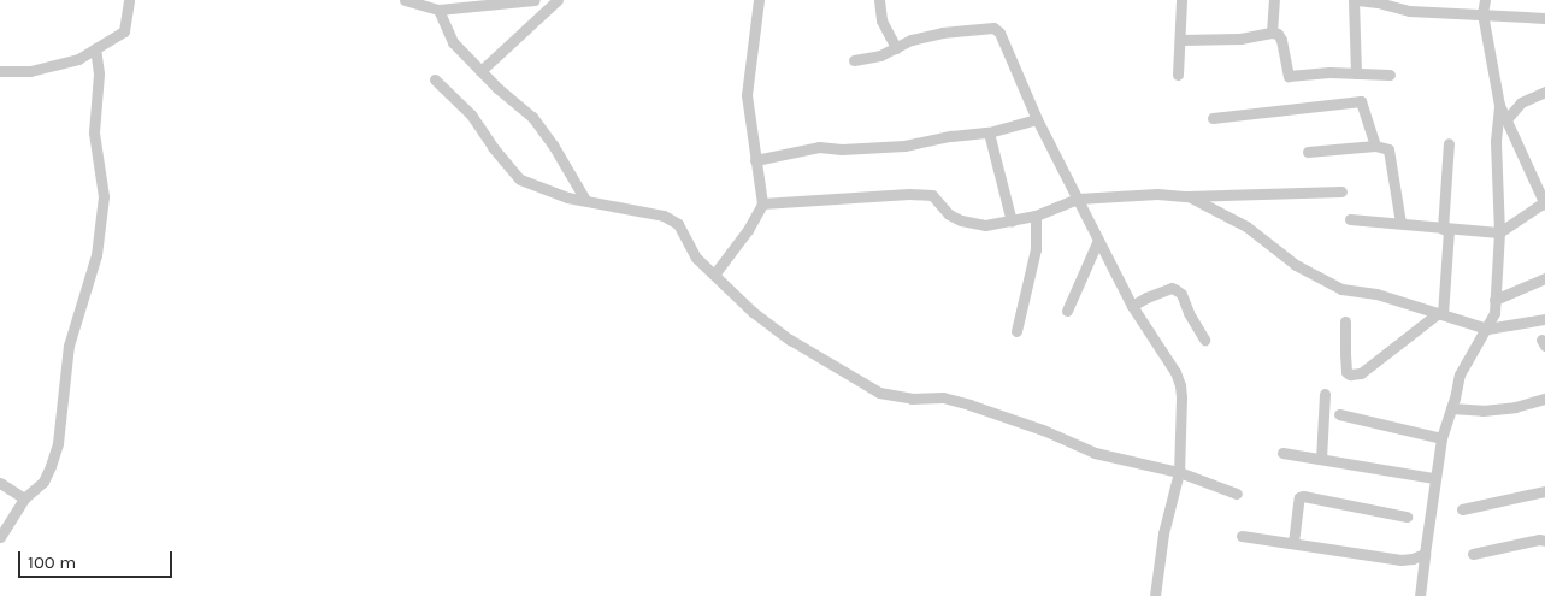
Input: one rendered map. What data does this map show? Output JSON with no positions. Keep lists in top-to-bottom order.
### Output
{
  "scale_bar": "100 m"
}
